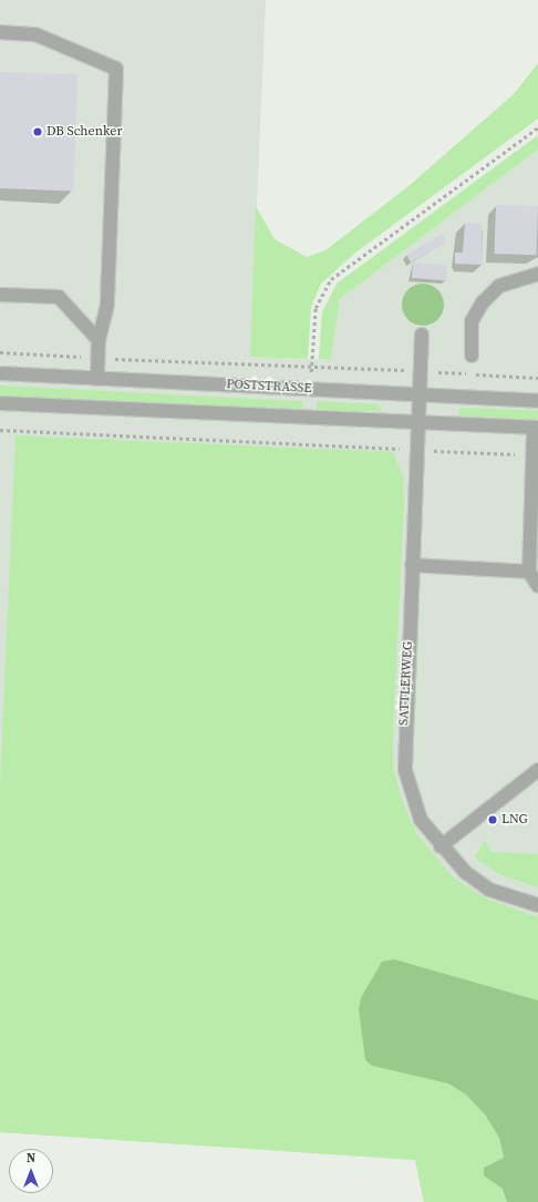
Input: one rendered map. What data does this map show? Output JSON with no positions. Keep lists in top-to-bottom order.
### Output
{
  "streets": {
    "street": ["POSTSTRASSE", "SATTLERWEG"]
  },
  "crossings": [
    ["POSTSTRASSE", "SATTLERWEG"]
  ],
  "places": ["DB Schenker", "LNG"],
  "north": "top"
}
